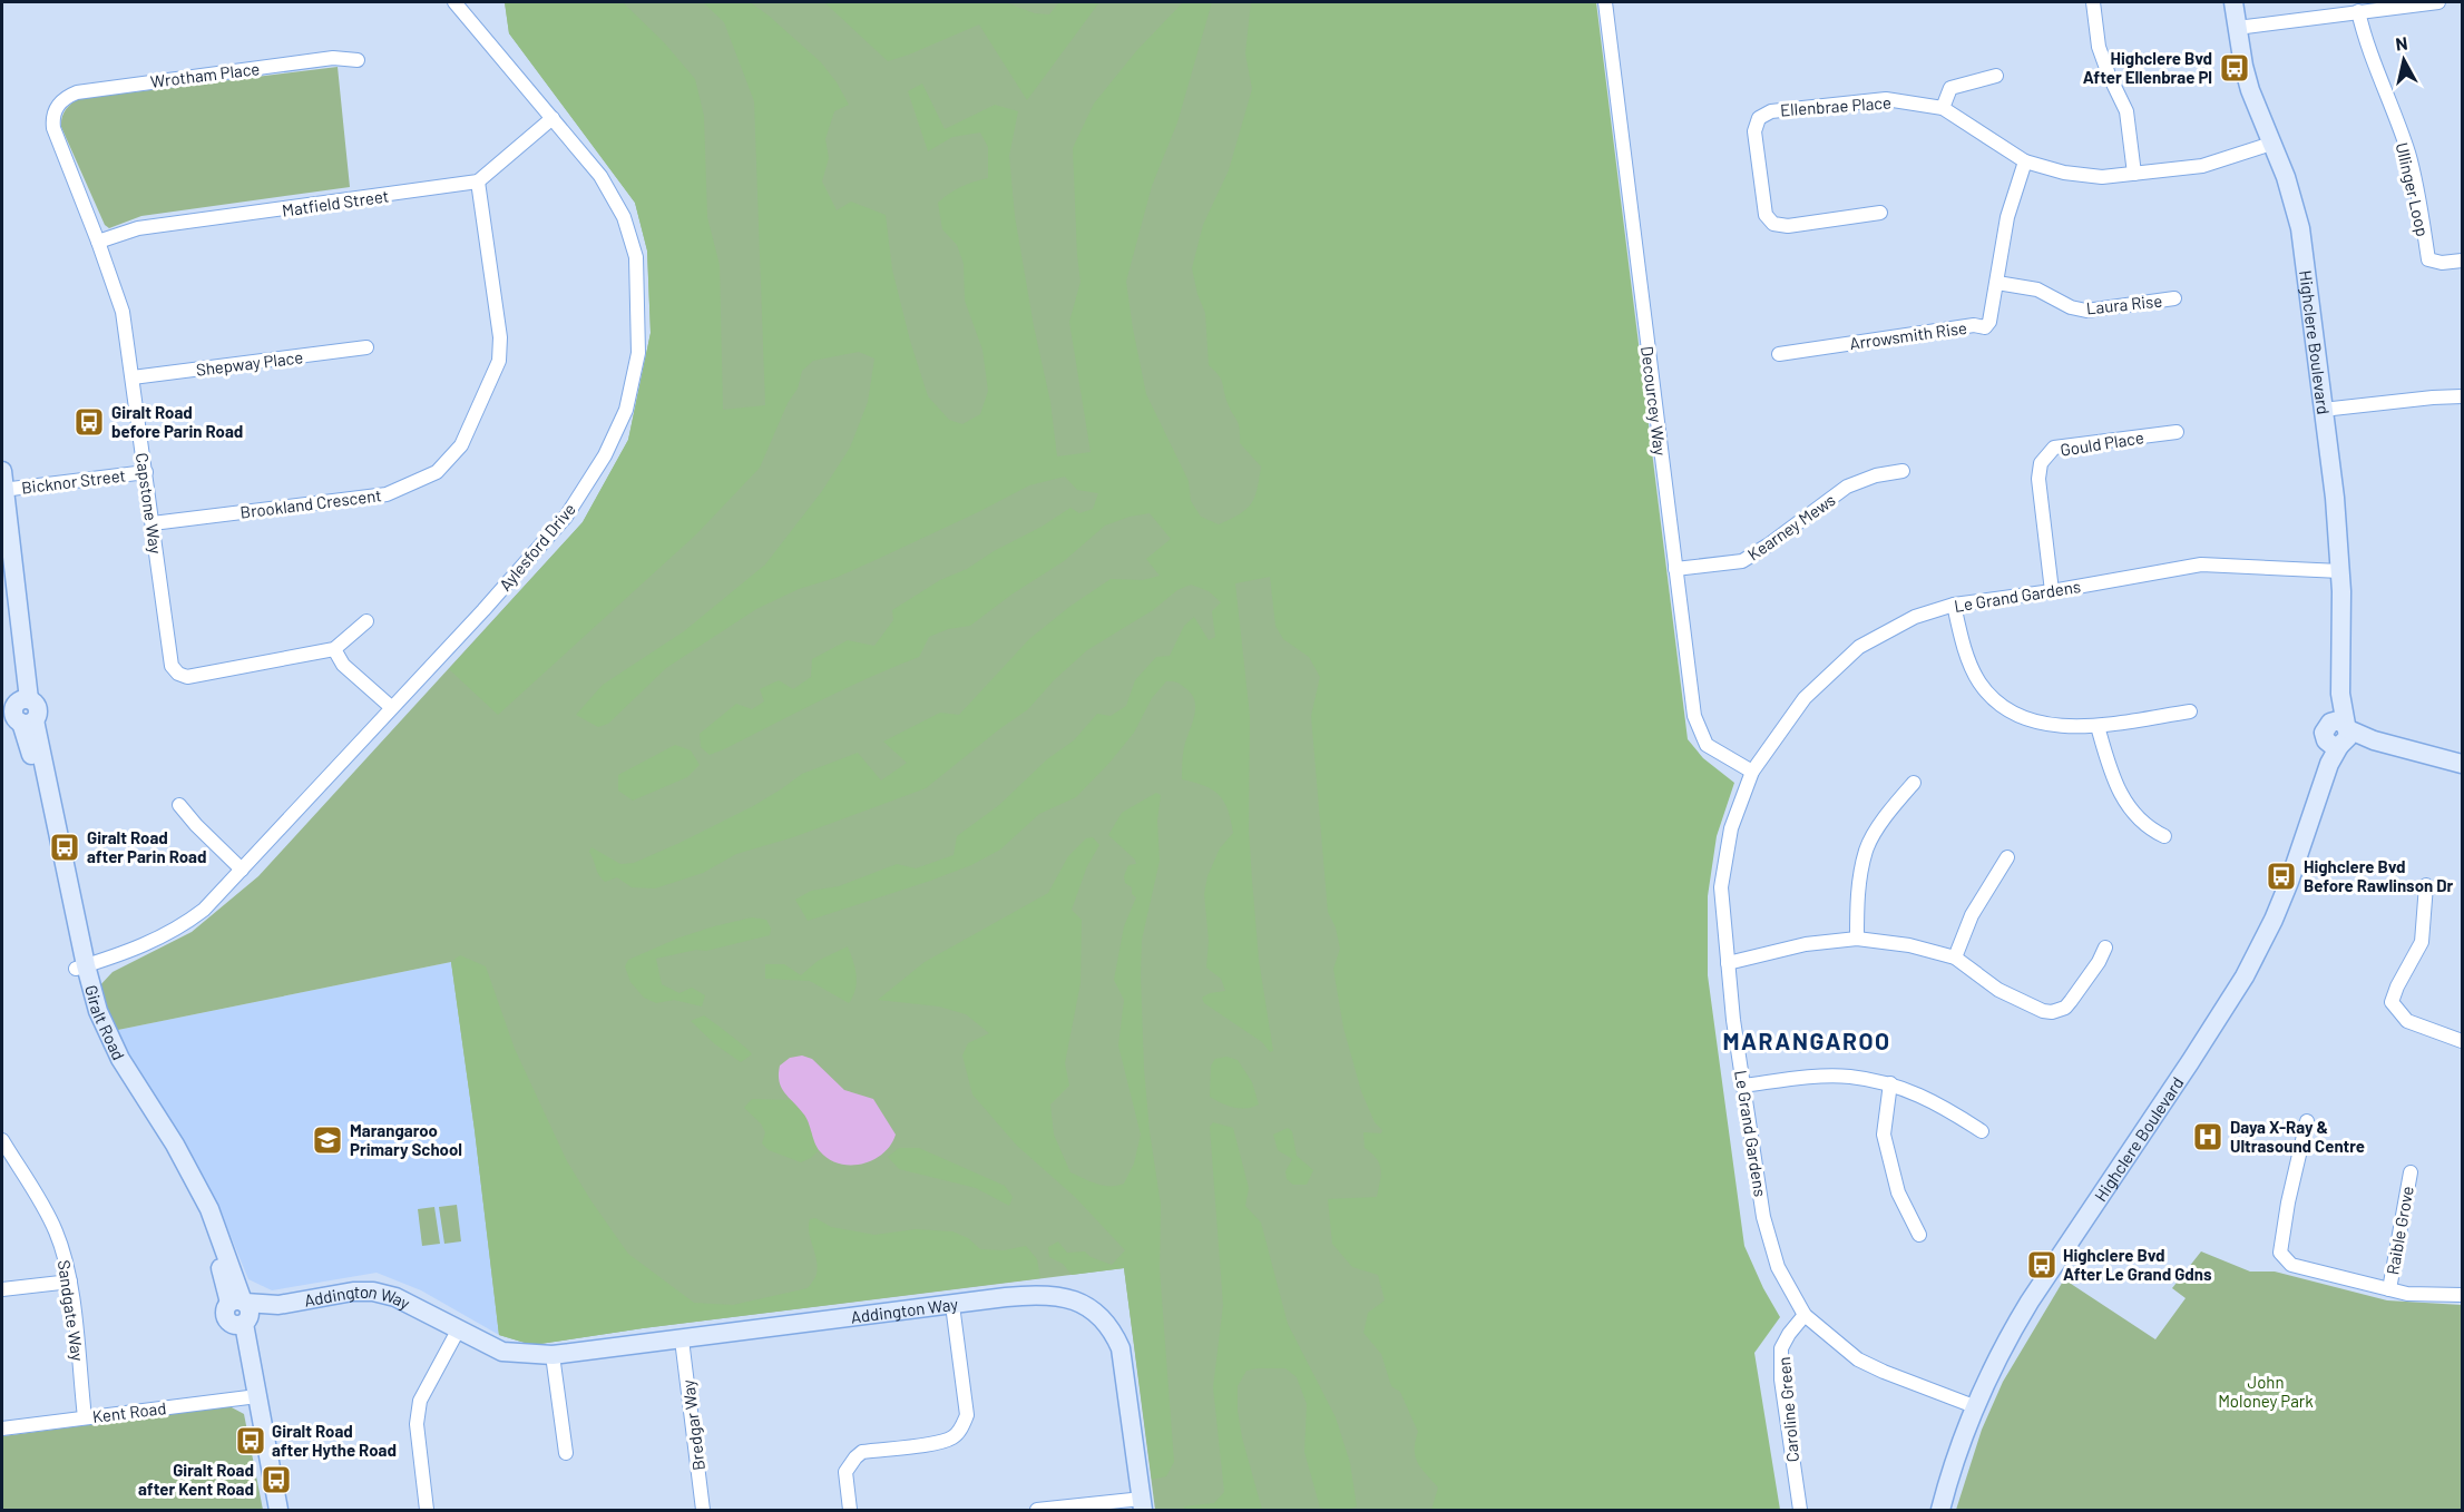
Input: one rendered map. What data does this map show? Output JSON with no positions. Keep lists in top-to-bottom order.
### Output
{
  "streets": {
    "street": [
      "Wrotham Place",
      "Ellenbrae Place",
      "Ullinger Loop",
      "Matfield Street",
      "Laura Rise",
      "Arrowsmith Rise",
      "Highclere Boulevard",
      "Shepway Place",
      "Decourcey Way",
      "Gould Place",
      "Bicknor Street",
      "Capstone Way",
      "Brookland Crescent",
      "Kearney Mews",
      "Aylesford Drive",
      "Le Grand Gardens",
      "Giralt Road",
      "Raible Grove",
      "Addington Way",
      "Sandgate Way",
      "Caroline Green",
      "Kent Road",
      "Bredgar Way"
    ]
  },
  "crossings": [
    ["Wrotham Place", "Capstone Way"],
    ["Ellenbrae Place", "Arrowsmith Rise"],
    ["Ellenbrae Place", "Highclere Boulevard"],
    ["Matfield Street", "Capstone Way"],
    ["Matfield Street", "Brookland Crescent"],
    ["Matfield Street", "Aylesford Drive"],
    ["Laura Rise", "Arrowsmith Rise"],
    ["Highclere Boulevard", "Le Grand Gardens"],
    ["Shepway Place", "Capstone Way"],
    ["Decourcey Way", "Kearney Mews"],
    ["Decourcey Way", "Le Grand Gardens"],
    ["Gould Place", "Le Grand Gardens"],
    ["Bicknor Street", "Capstone Way"],
    ["Bicknor Street", "Giralt Road"],
    ["Capstone Way", "Brookland Crescent"],
    ["Aylesford Drive", "Giralt Road"],
    ["Le Grand Gardens", "Caroline Green"],
    ["Giralt Road", "Addington Way"],
    ["Addington Way", "Bredgar Way"],
    ["Sandgate Way", "Kent Road"]
  ],
  "districts": ["MARANGAROO"],
  "parks": ["John Moloney Park"],
  "places": {
    "bus stop": [
      "Highclere Bvd After Ellenbrae Pl",
      "Giralt Road before Parin Road",
      "Giralt Road after Parin Road",
      "Highclere Bvd Before Rawlinson Dr",
      "Highclere Bvd After Le Grand Gdns",
      "Giralt Road after Hythe Road",
      "Giralt Road after Kent Road"
    ],
    "hospital": ["Daya X-Ray & Ultrasound Centre"],
    "school or university": ["Marangaroo Primary School"]
  },
  "north": "top"
}
